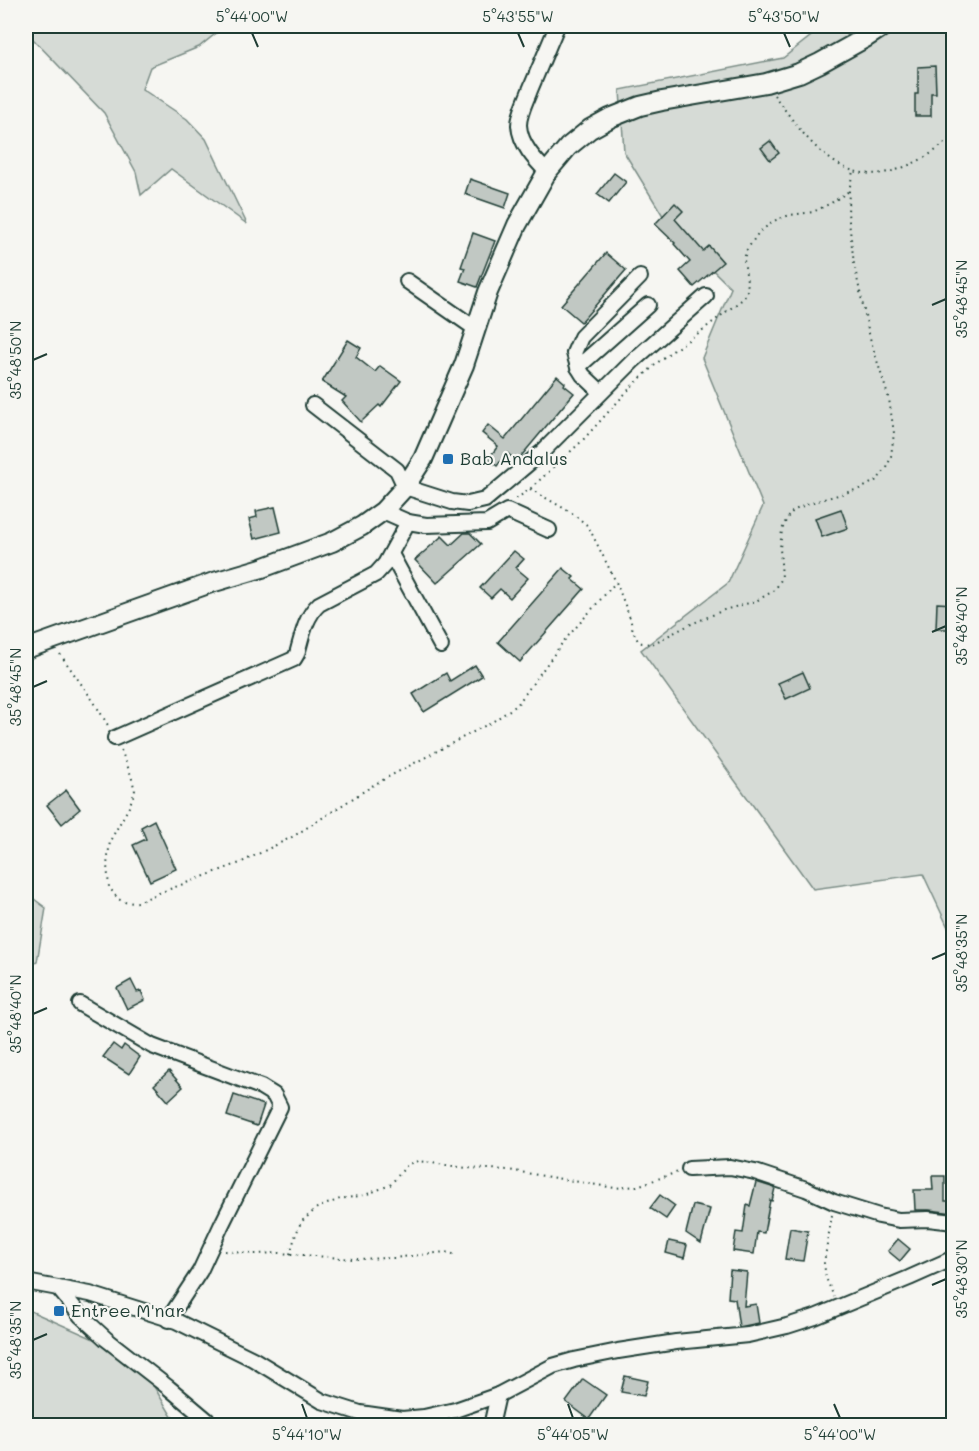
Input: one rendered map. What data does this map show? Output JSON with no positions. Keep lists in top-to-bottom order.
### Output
{
  "places": {
    "transit": ["Bab Andalus", "Entree M'nar"]
  },
  "coordinates": [
    "5°44'00\"W",
    "5°43'55\"W",
    "5°43'50\"W",
    "35°48'45\"N",
    "35°48'50\"N",
    "35°48'40\"N",
    "35°48'35\"N",
    "35°48'30\"N",
    "5°44'10\"W",
    "5°44'05\"W"
  ]
}
